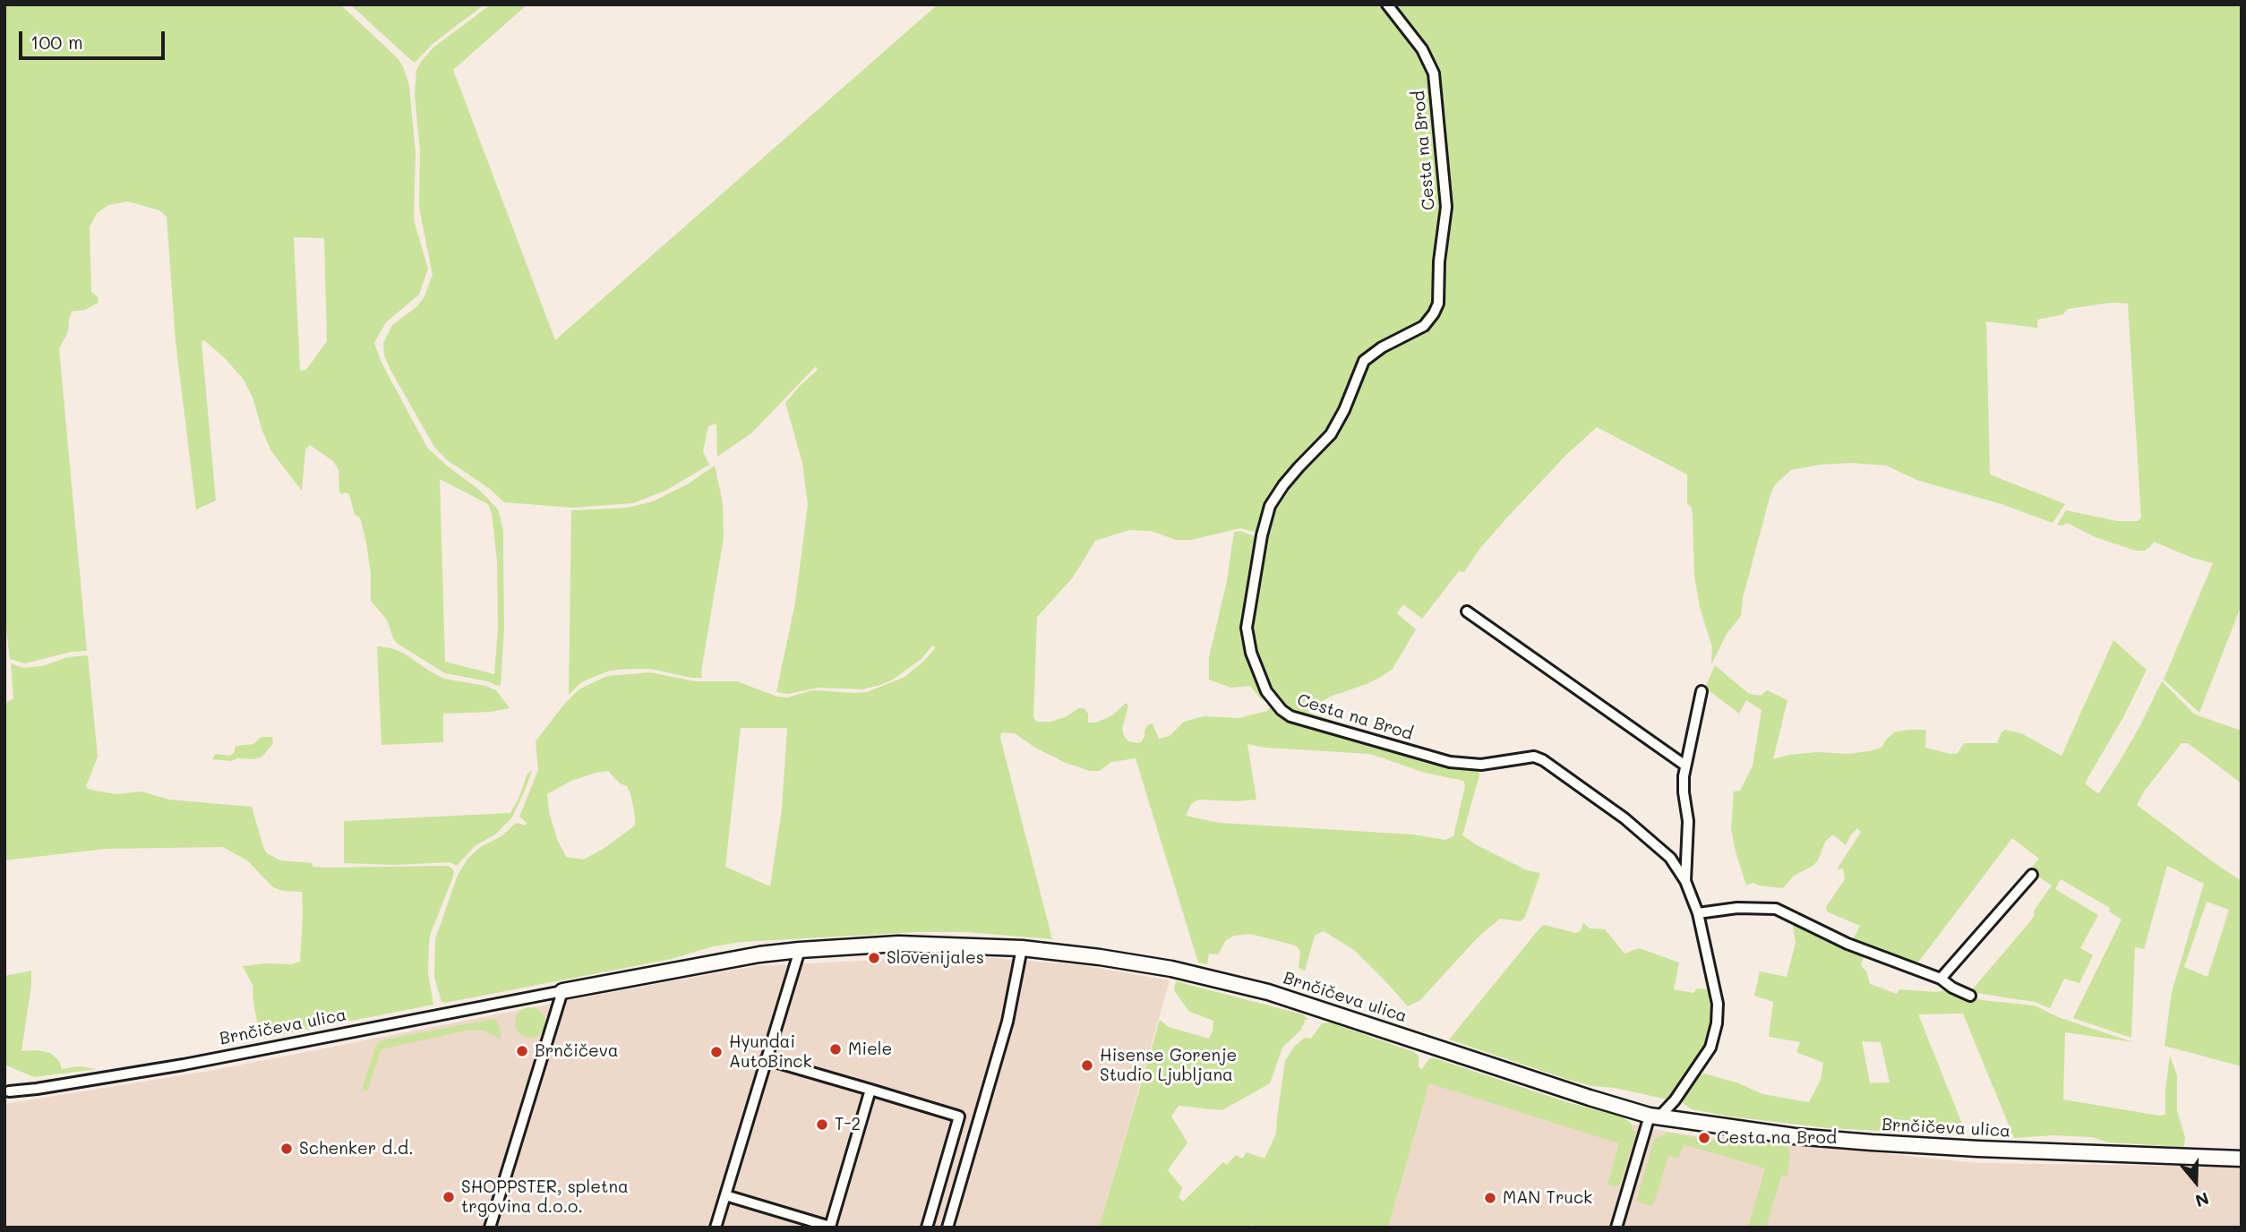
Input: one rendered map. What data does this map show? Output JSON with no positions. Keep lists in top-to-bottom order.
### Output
{
  "streets": {
    "street": ["Cesta na Brod", "Brnčičeva ulica"]
  },
  "crossings": [
    ["Cesta na Brod", "Brnčičeva ulica"]
  ],
  "places": [
    "Slovenijales",
    "Miele",
    "Brnčičeva",
    "Hyundai AutoBinck",
    "Hisense Gorenje Studio Ljubljana",
    "T-2",
    "Cesta na Brod",
    "Schenker d.d.",
    "SHOPPSTER, spletna trgovina d.o.o.",
    "MAN Truck"
  ],
  "scale_bar": "100 m",
  "north": "bottom"
}
